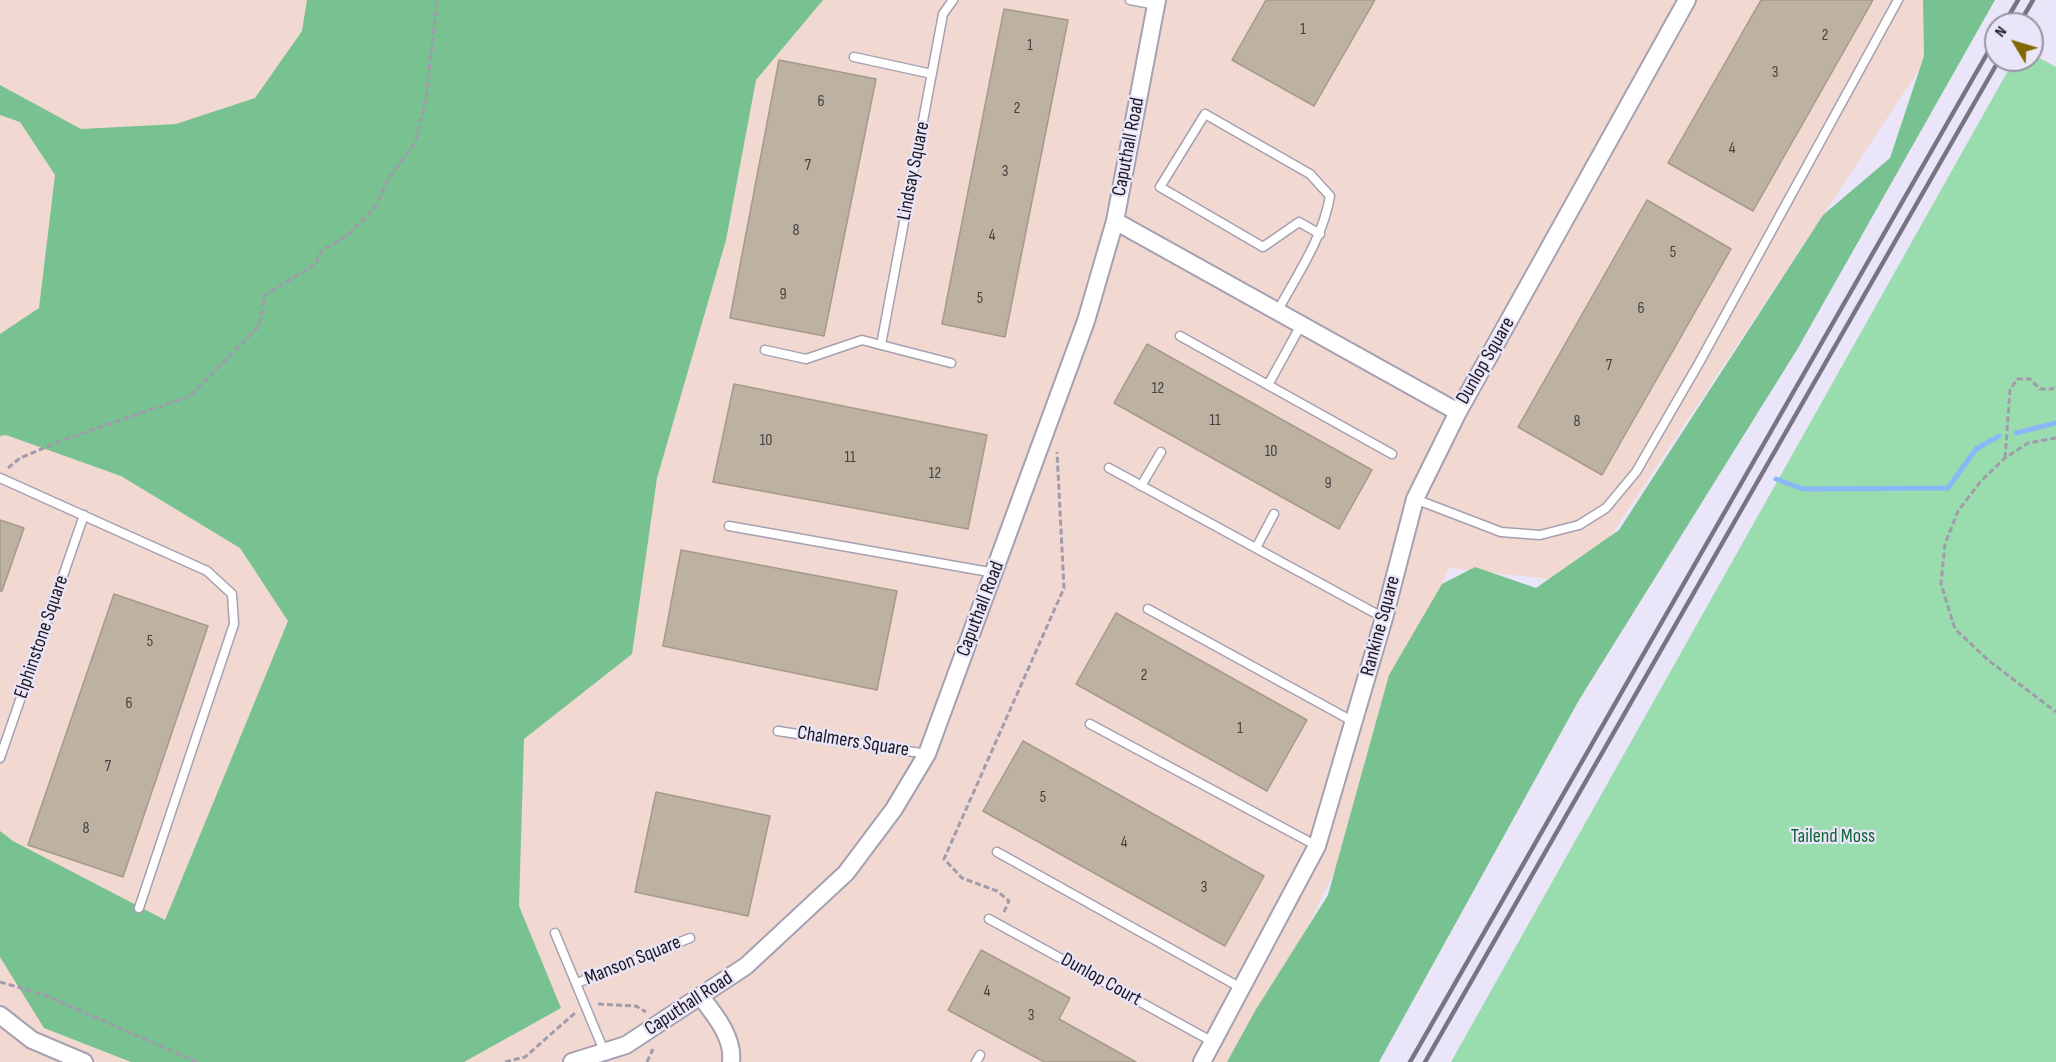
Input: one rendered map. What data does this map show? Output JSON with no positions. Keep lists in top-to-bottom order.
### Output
{
  "streets": {
    "street": ["Caputhall Road", "Dunlop Square", "Rankine Square"],
    "lane": [
      "Lindsay Square",
      "Elphinstone Square",
      "Chalmers Square",
      "Manson Square",
      "Dunlop Court"
    ]
  },
  "crossings": [
    ["Caputhall Road", "Dunlop Square"],
    ["Caputhall Road", "Chalmers Square"],
    ["Caputhall Road", "Manson Square"],
    ["Dunlop Square", "Rankine Square"],
    ["Rankine Square", "Dunlop Court"]
  ],
  "parks": ["Tailend Moss"],
  "house_numbers": [
    "1",
    "2",
    "1",
    "3",
    "6",
    "2",
    "4",
    "7",
    "3",
    "8",
    "4",
    "5",
    "9",
    "5",
    "6",
    "7",
    "12",
    "11",
    "8",
    "10",
    "10",
    "11",
    "12",
    "9",
    "5",
    "2",
    "6",
    "1",
    "7",
    "5",
    "8",
    "4",
    "3",
    "4",
    "3"
  ],
  "north": "top left"
}
